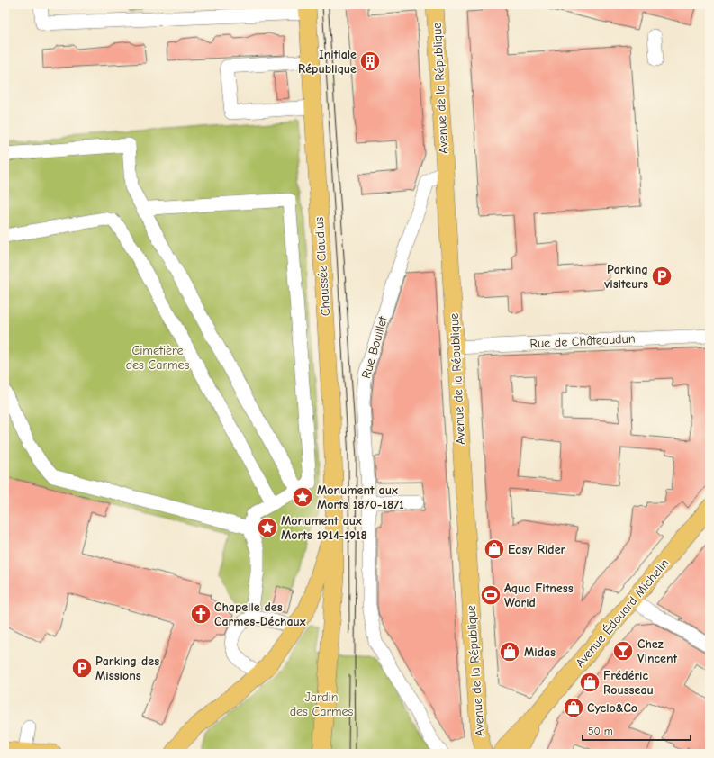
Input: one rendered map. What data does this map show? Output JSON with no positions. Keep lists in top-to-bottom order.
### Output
{
  "streets": {
    "main road": ["Avenue de la République", "Chaussée Claudius", "Avenue Édouard Michelin"],
    "street": ["Rue de Châteaudun", "Rue Bouillet"]
  },
  "crossings": [
    ["Avenue de la République", "Rue de Châteaudun"],
    ["Avenue de la République", "Rue Bouillet"]
  ],
  "parks": ["Cimetière des Carmes", "Jardin des Carmes"],
  "places": {
    "building": ["Initiale République"],
    "parking": ["Parking visiteurs", "Parking des Missions"],
    "place": ["Monument aux Morts 1870-1871", "Monument aux Morts 1914-1918"],
    "shop": [
      "Easy Rider",
      "Midas",
      "Frédéric Rousseau",
      "Cyclo&Co"
    ],
    "sports": ["Aqua Fitness World"],
    "church": ["Chapelle des Carmes-Déchaux"],
    "bar": ["Chez Vincent"]
  },
  "scale_bar": "50 m"
}
